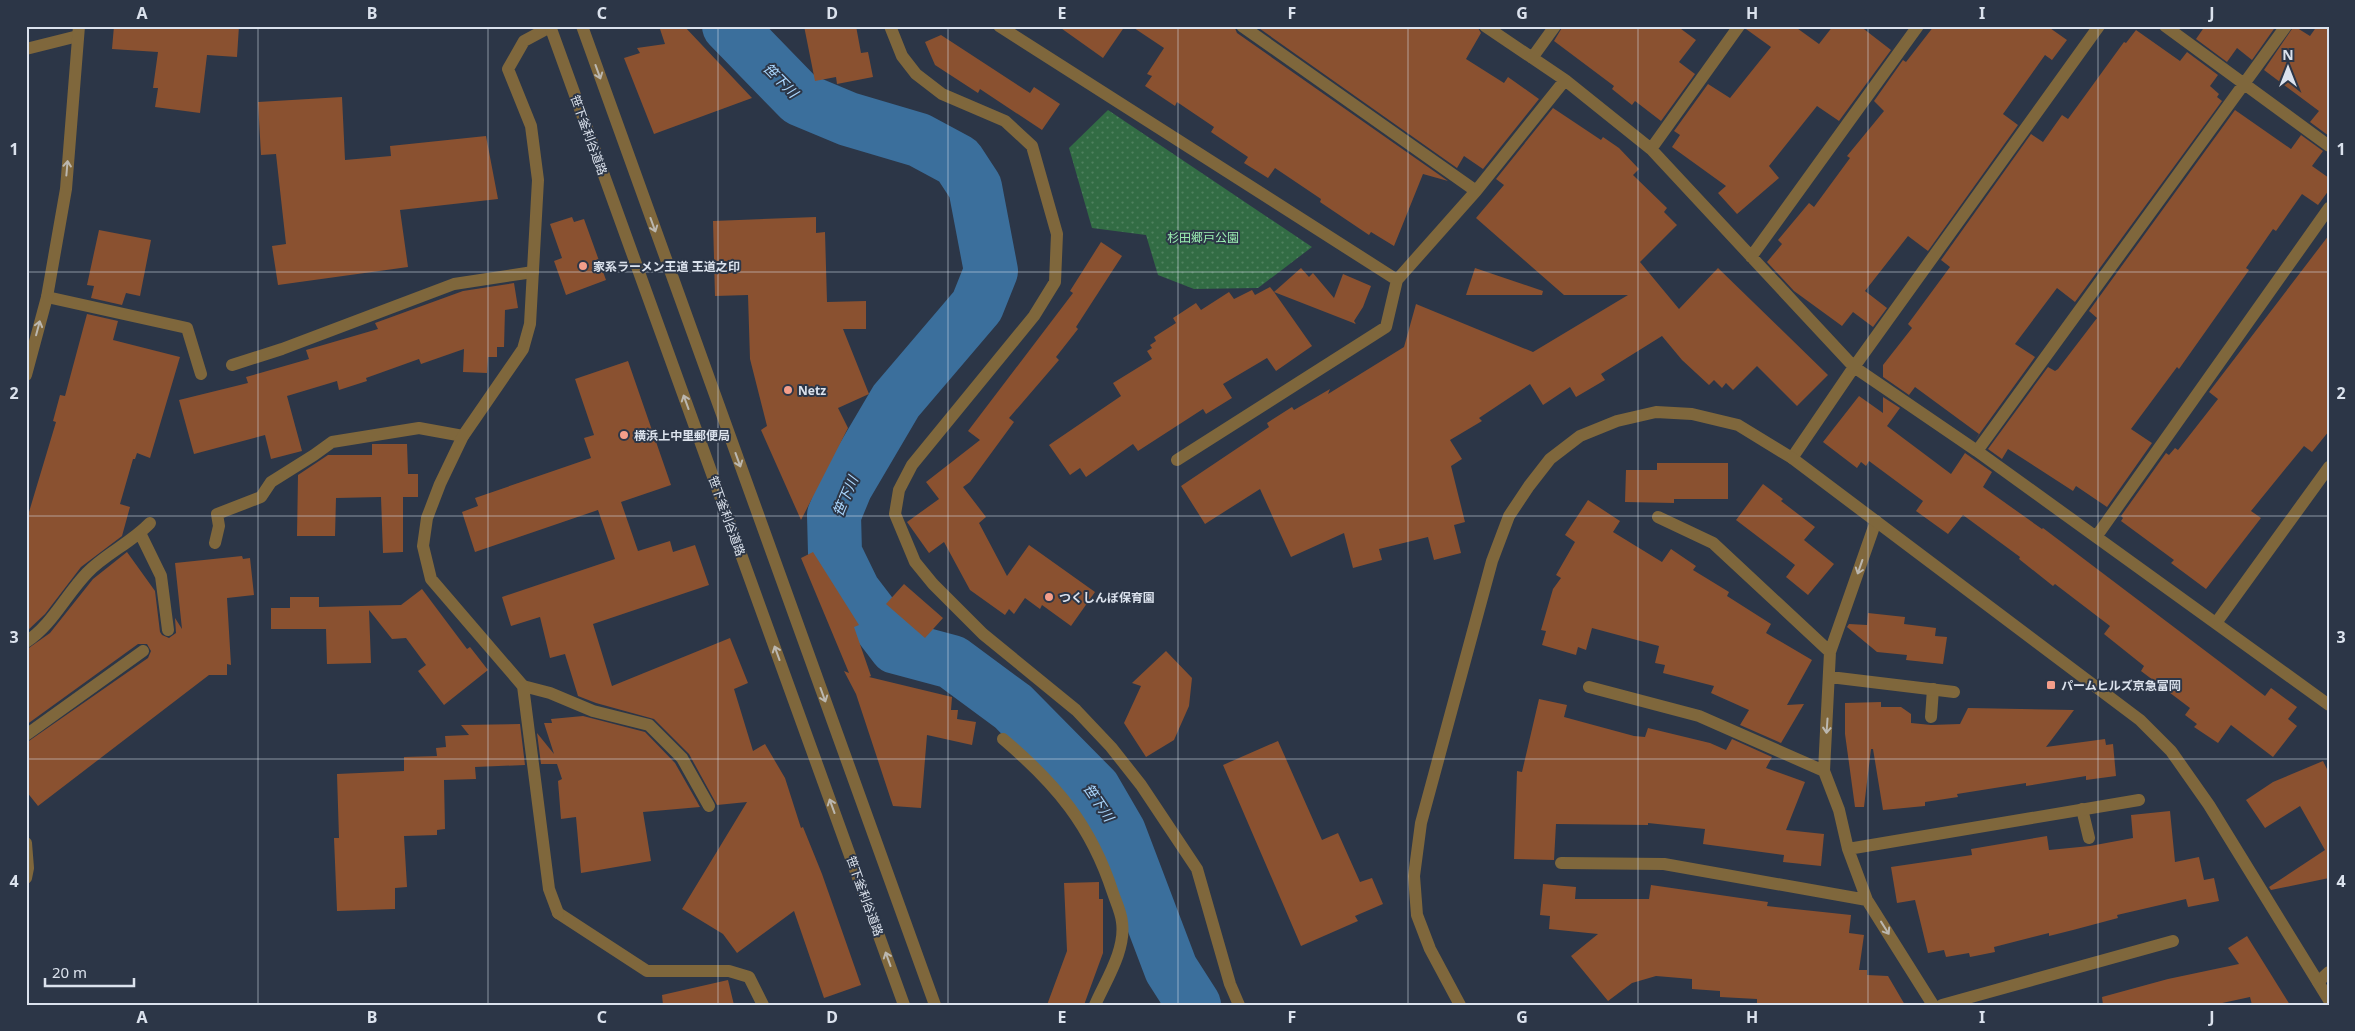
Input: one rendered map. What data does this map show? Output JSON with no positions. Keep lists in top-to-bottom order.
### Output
{
  "streets": {
    "street": ["笹下釜利谷道路"]
  },
  "water": ["笹下川"],
  "parks": ["杉田郷戸公園"],
  "places": {
    "other": [
      "家系ラーメン王道 王道之印",
      "Netz",
      "横浜上中里郵便局",
      "つくしんぼ保育園"
    ],
    "transit": ["パームヒルズ京急富岡"]
  },
  "scale_bar": "20 m",
  "north": "top",
  "grid": {
    "columns": [
      "A",
      "B",
      "C",
      "D",
      "E",
      "F",
      "G",
      "H",
      "I",
      "J"
    ],
    "rows": [
      "1",
      "2",
      "3",
      "4"
    ]
  }
}
